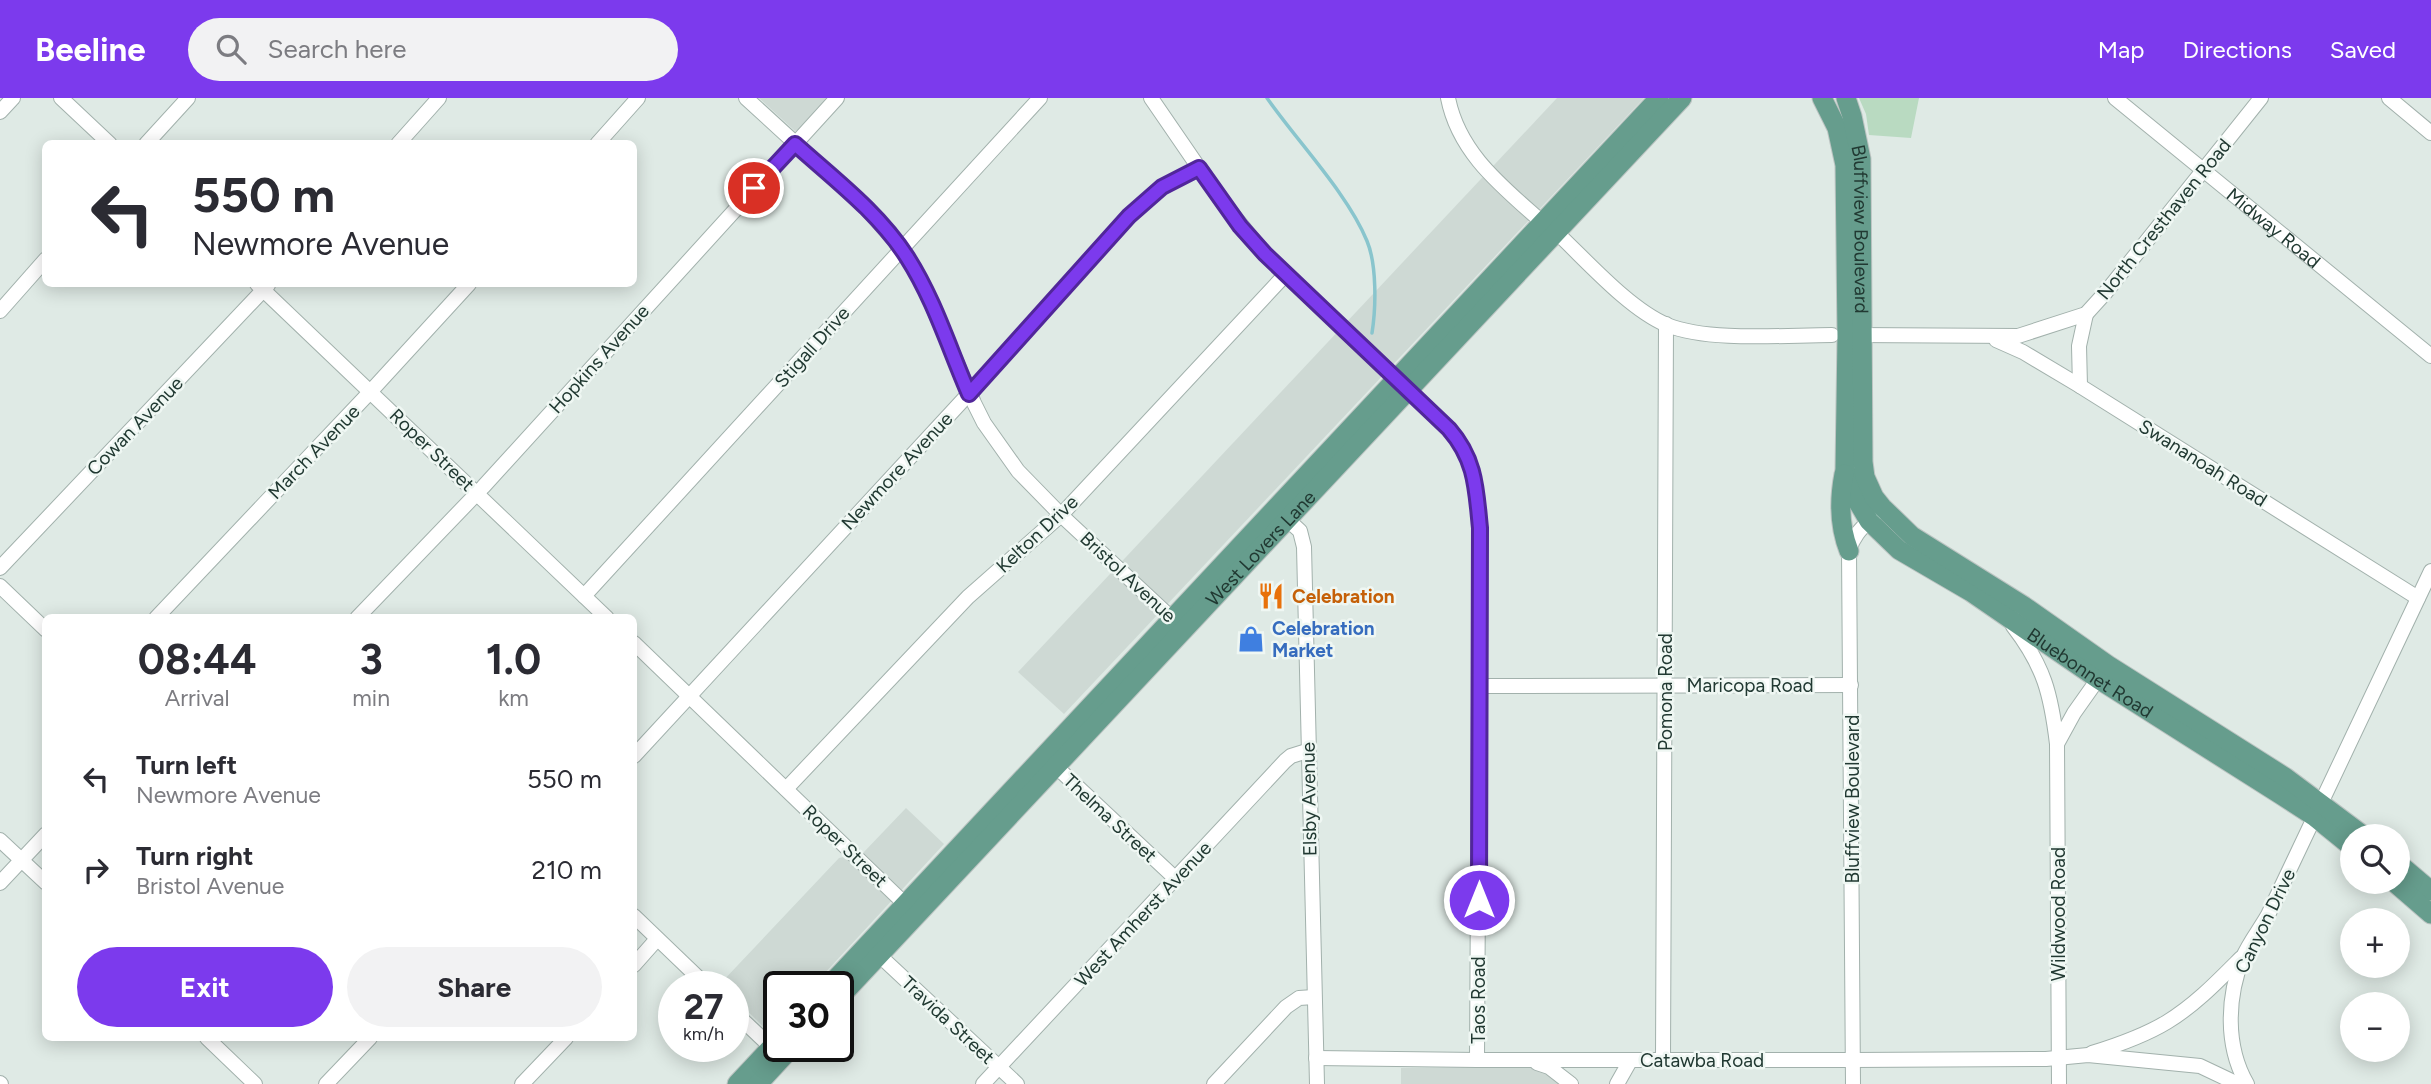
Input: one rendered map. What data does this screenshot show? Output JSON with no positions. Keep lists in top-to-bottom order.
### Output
{
  "streets": {
    "main road": ["Bluffview Boulevard", "West Lovers Lane", "Bluebonnet Road"],
    "street": [
      "North Cresthaven Road",
      "Midway Road",
      "Stigall Drive",
      "Hopkins Avenue",
      "Cowan Avenue",
      "Roper Street",
      "March Avenue",
      "Swananoah Road",
      "Newmore Avenue",
      "Kelton Drive",
      "Bristol Avenue",
      "Maricopa Road",
      "Pomona Road",
      "Elsby Avenue",
      "Thelma Street",
      "West Amherst Avenue",
      "Wildwood Road",
      "Canyon Drive",
      "Taos Road",
      "Travida Street",
      "Catawba Road"
    ]
  },
  "crossings": [
    ["North Cresthaven Road", "Midway Road"],
    ["North Cresthaven Road", "Bluffview Boulevard"],
    ["North Cresthaven Road", "Swananoah Road"],
    ["North Cresthaven Road", "West Lovers Lane"],
    ["North Cresthaven Road", "Pomona Road"],
    ["Bluffview Boulevard", "Bluebonnet Road"],
    ["Bluffview Boulevard", "Maricopa Road"],
    ["Bluffview Boulevard", "Catawba Road"],
    ["Stigall Drive", "Roper Street"],
    ["Stigall Drive", "Bristol Avenue"],
    ["Hopkins Avenue", "Roper Street"],
    ["Hopkins Avenue", "Bristol Avenue"],
    ["Roper Street", "March Avenue"],
    ["Roper Street", "Newmore Avenue"],
    ["Roper Street", "Kelton Drive"],
    ["Roper Street", "West Lovers Lane"],
    ["Newmore Avenue", "Bristol Avenue"],
    ["Newmore Avenue", "Taos Road"],
    ["Kelton Drive", "Bristol Avenue"],
    ["Kelton Drive", "Taos Road"],
    ["West Lovers Lane", "Bristol Avenue"],
    ["West Lovers Lane", "Elsby Avenue"],
    ["West Lovers Lane", "Thelma Street"],
    ["West Lovers Lane", "Taos Road"],
    ["West Lovers Lane", "Travida Street"],
    ["Bluebonnet Road", "Wildwood Road"],
    ["Bluebonnet Road", "Canyon Drive"],
    ["Maricopa Road", "Pomona Road"],
    ["Maricopa Road", "Taos Road"],
    ["Pomona Road", "Catawba Road"],
    ["Elsby Avenue", "West Amherst Avenue"],
    ["Elsby Avenue", "Catawba Road"],
    ["Thelma Street", "West Amherst Avenue"],
    ["West Amherst Avenue", "Travida Street"],
    ["Wildwood Road", "Catawba Road"],
    ["Canyon Drive", "Catawba Road"],
    ["Taos Road", "Catawba Road"]
  ],
  "places": {
    "restaurant": ["Celebration"],
    "shop": ["Celebration Market"]
  },
  "page": {
    "header": "Beeline",
    "search": "Search here",
    "nav": ["Map", "Directions", "Saved"],
    "turn": ["550 m", "Newmore Avenue"],
    "eta": [
      "08:44",
      "Arrival",
      "3",
      "min",
      "1.0",
      "km"
    ],
    "list": [
      {
        "name": "Turn left",
        "note": "Newmore Avenue",
        "value": "550 m"
      },
      {
        "name": "Turn right",
        "note": "Bristol Avenue",
        "value": "210 m"
      }
    ],
    "map_buttons": ["+", "−"],
    "buttons": ["Exit", "Share"],
    "speed": "27 km/h",
    "limit": "30"
  }
}
